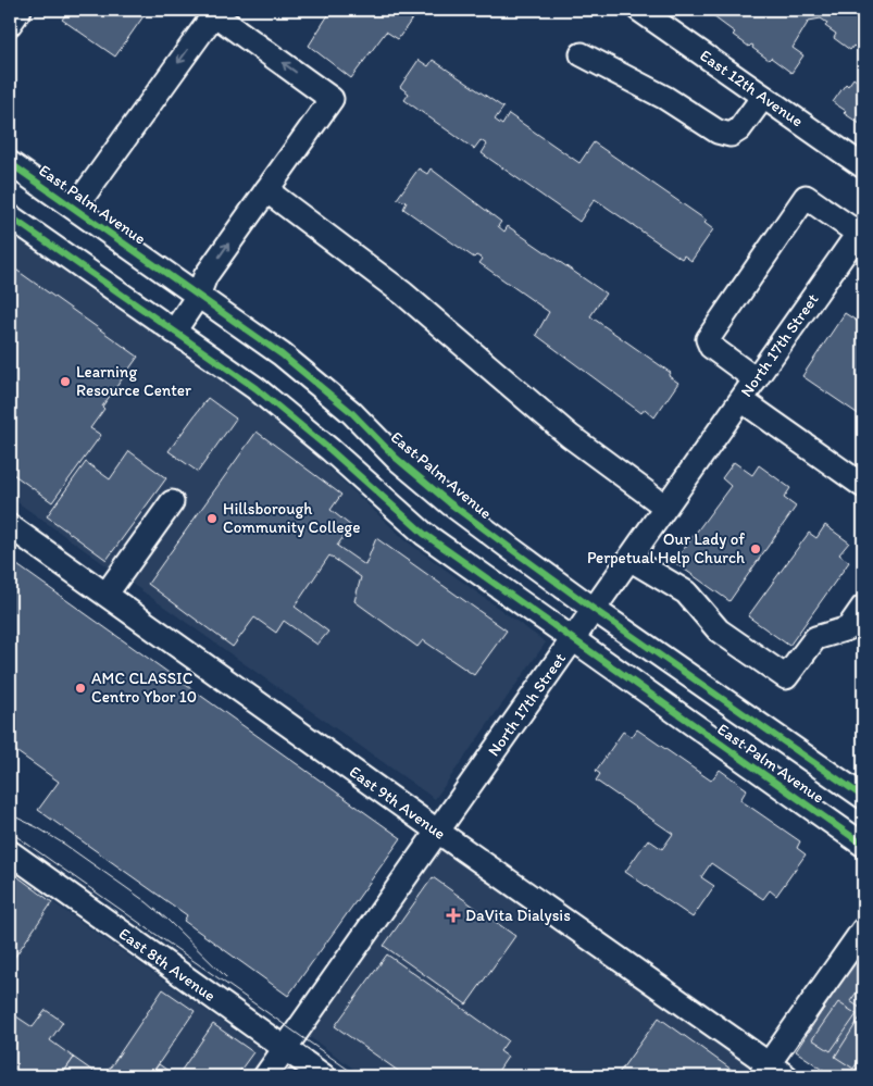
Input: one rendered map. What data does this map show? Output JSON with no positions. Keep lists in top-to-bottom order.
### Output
{
  "streets": {
    "street": [
      "East 12th Avenue",
      "East Palm Avenue",
      "North 17th Street",
      "East 9th Avenue",
      "East 8th Avenue"
    ]
  },
  "crossings": [
    ["East Palm Avenue", "North 17th Street"],
    ["North 17th Street", "East 9th Avenue"],
    ["North 17th Street", "East 8th Avenue"]
  ],
  "places": {
    "other": [
      "Learning Resource Center",
      "Hillsborough Community College",
      "Our Lady of Perpetual Help Church",
      "AMC CLASSIC Centro Ybor 10"
    ],
    "health": ["DaVita Dialysis"]
  }
}
